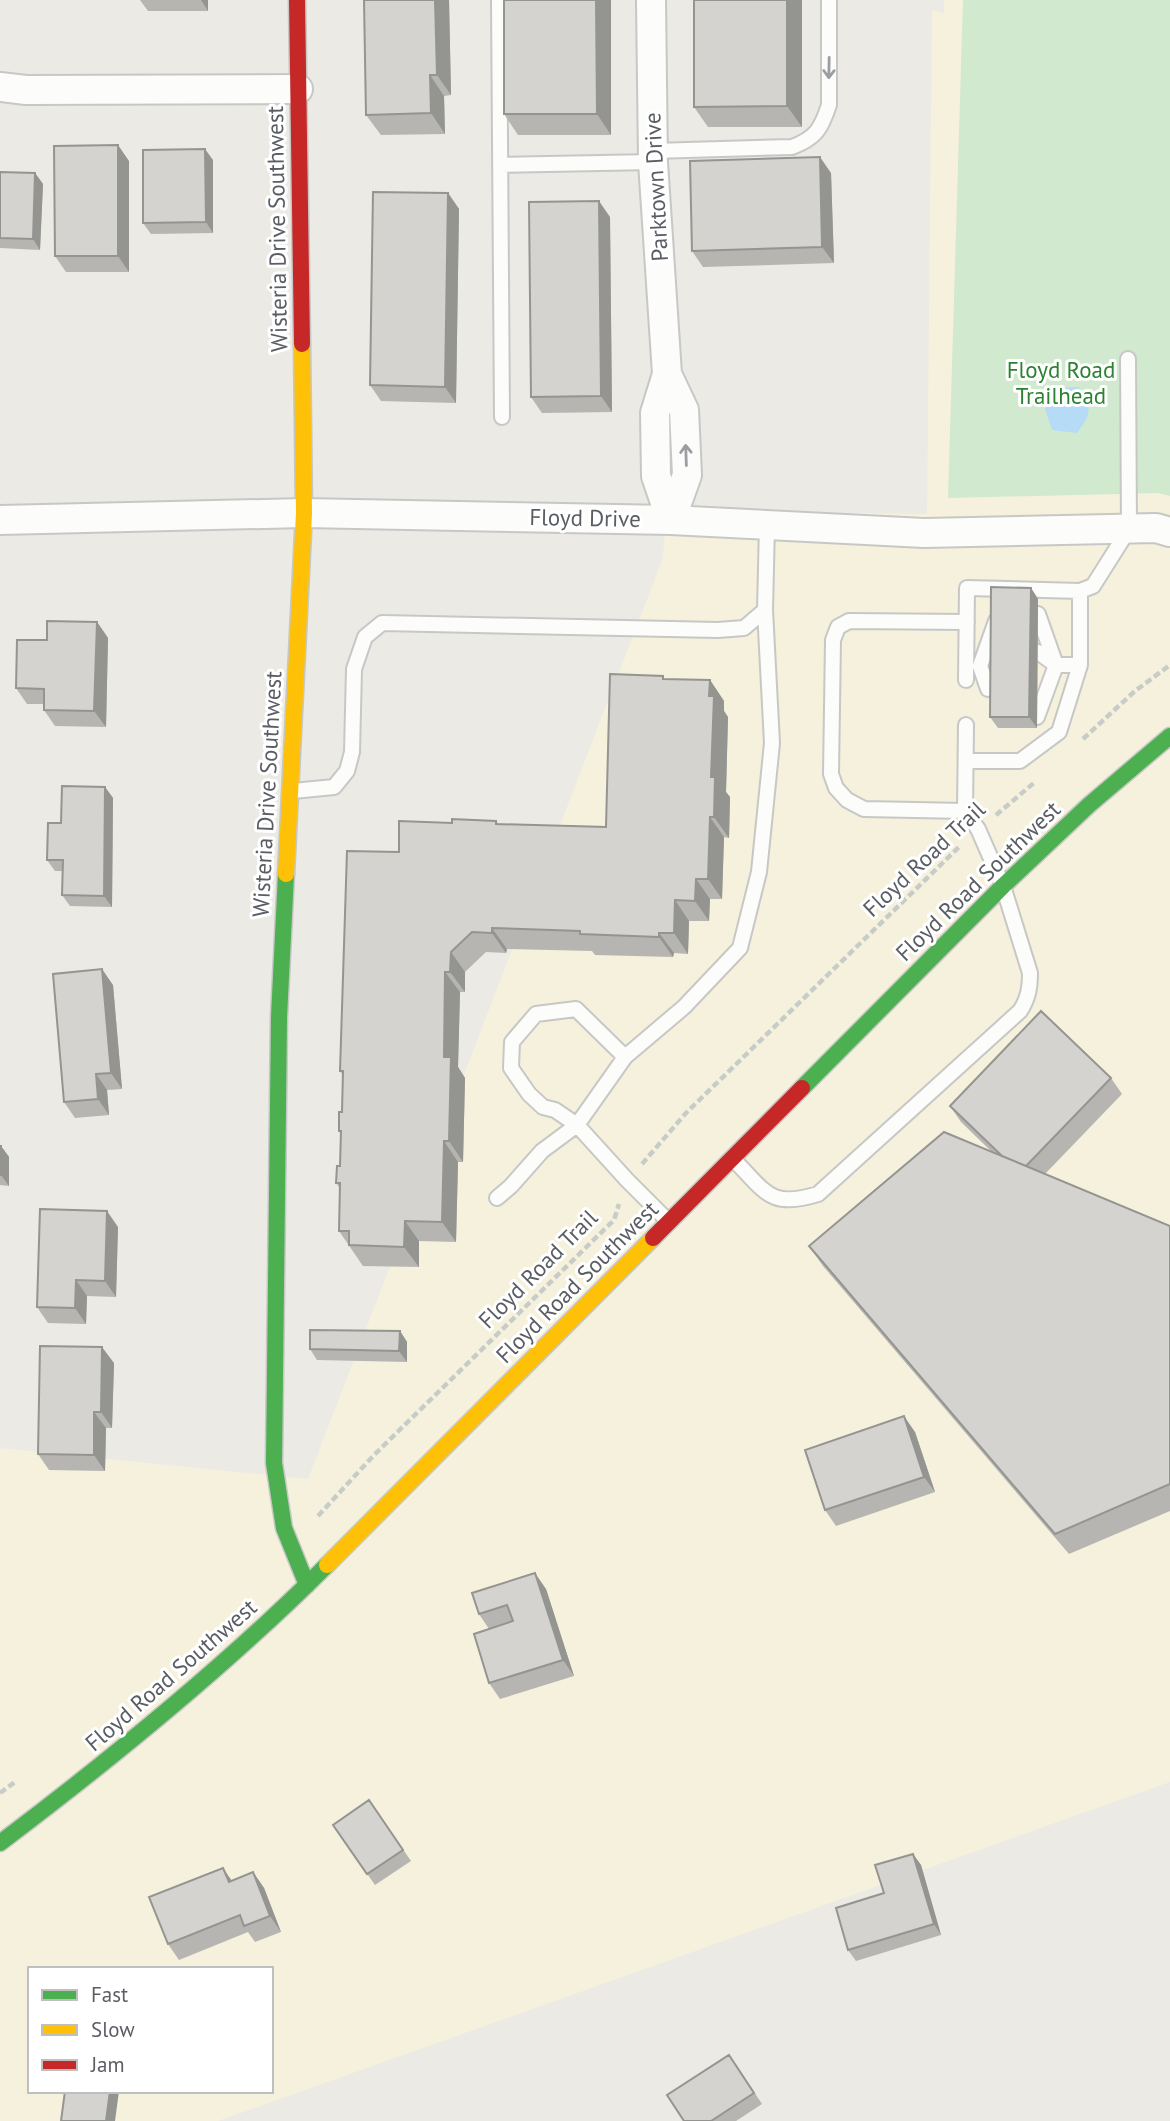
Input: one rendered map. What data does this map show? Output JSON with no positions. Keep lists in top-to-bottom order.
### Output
{
  "streets": {
    "main road": ["Wisteria Drive Southwest", "Floyd Road Southwest"],
    "street": ["Parktown Drive", "Floyd Drive"],
    "path": ["Floyd Road Trail"]
  },
  "crossings": [
    ["Parktown Drive", "Floyd Drive"],
    ["Wisteria Drive Southwest", "Floyd Drive"],
    ["Wisteria Drive Southwest", "Floyd Road Trail"],
    ["Wisteria Drive Southwest", "Floyd Road Southwest"]
  ],
  "parks": ["Floyd Road Trailhead"],
  "legend": ["Fast", "Slow", "Jam"]
}
